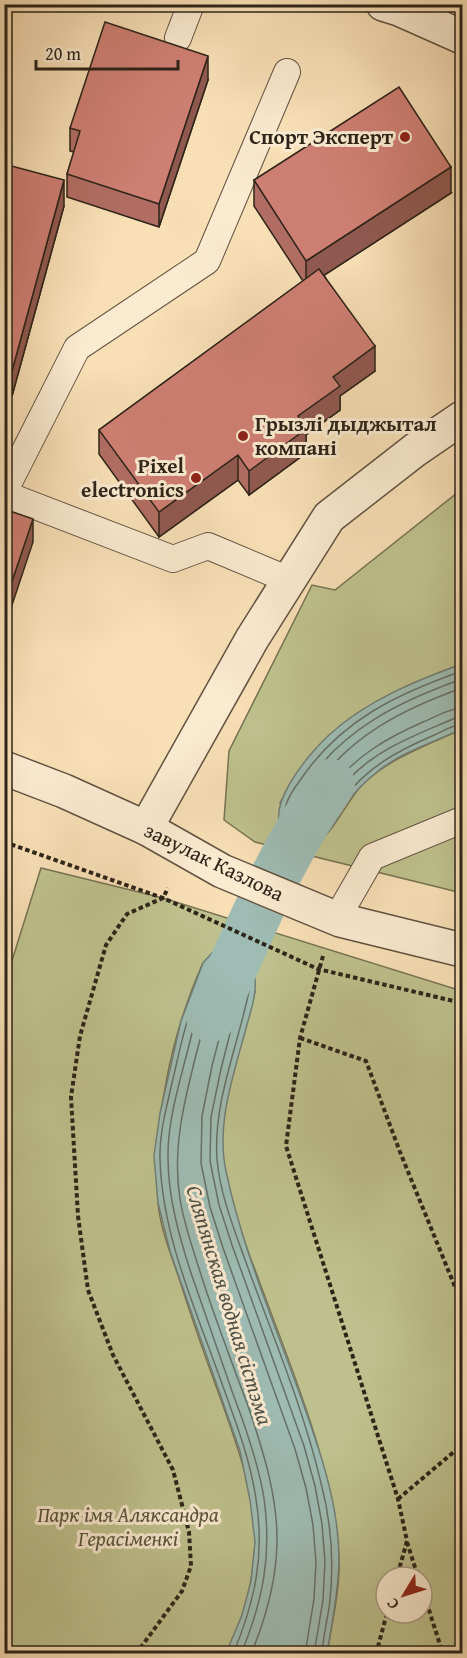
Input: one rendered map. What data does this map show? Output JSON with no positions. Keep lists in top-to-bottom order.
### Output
{
  "streets": {
    "street": ["завулак Казлова"]
  },
  "water": ["Сляпянская водная сістэма"],
  "parks": ["Парк імя Аляксандра Герасіменкі"],
  "places": ["Спорт Эксперт", "Грызлі дыджытал компані", "Pixel electronics"],
  "scale_bar": "20 m",
  "north": "bottom left"
}
